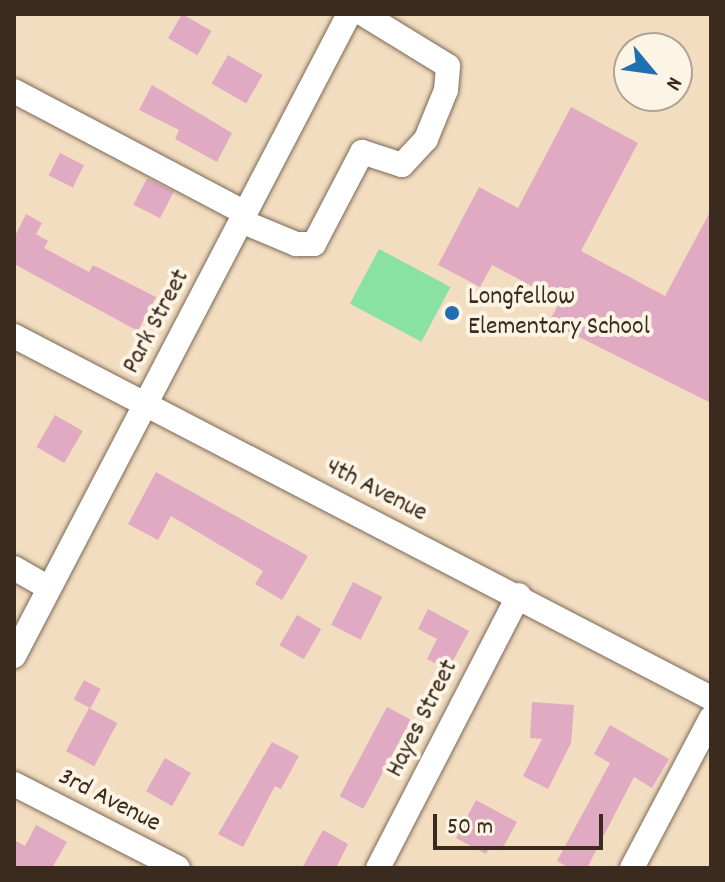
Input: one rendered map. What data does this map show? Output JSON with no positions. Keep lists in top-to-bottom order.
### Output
{
  "streets": {
    "street": [
      "Park Street",
      "4th Avenue",
      "Hayes Street",
      "3rd Avenue"
    ]
  },
  "crossings": [
    ["Park Street", "4th Avenue"],
    ["4th Avenue", "Hayes Street"]
  ],
  "places": ["Longfellow Elementary School"],
  "scale_bar": "50 m",
  "north": "bottom right"
}
